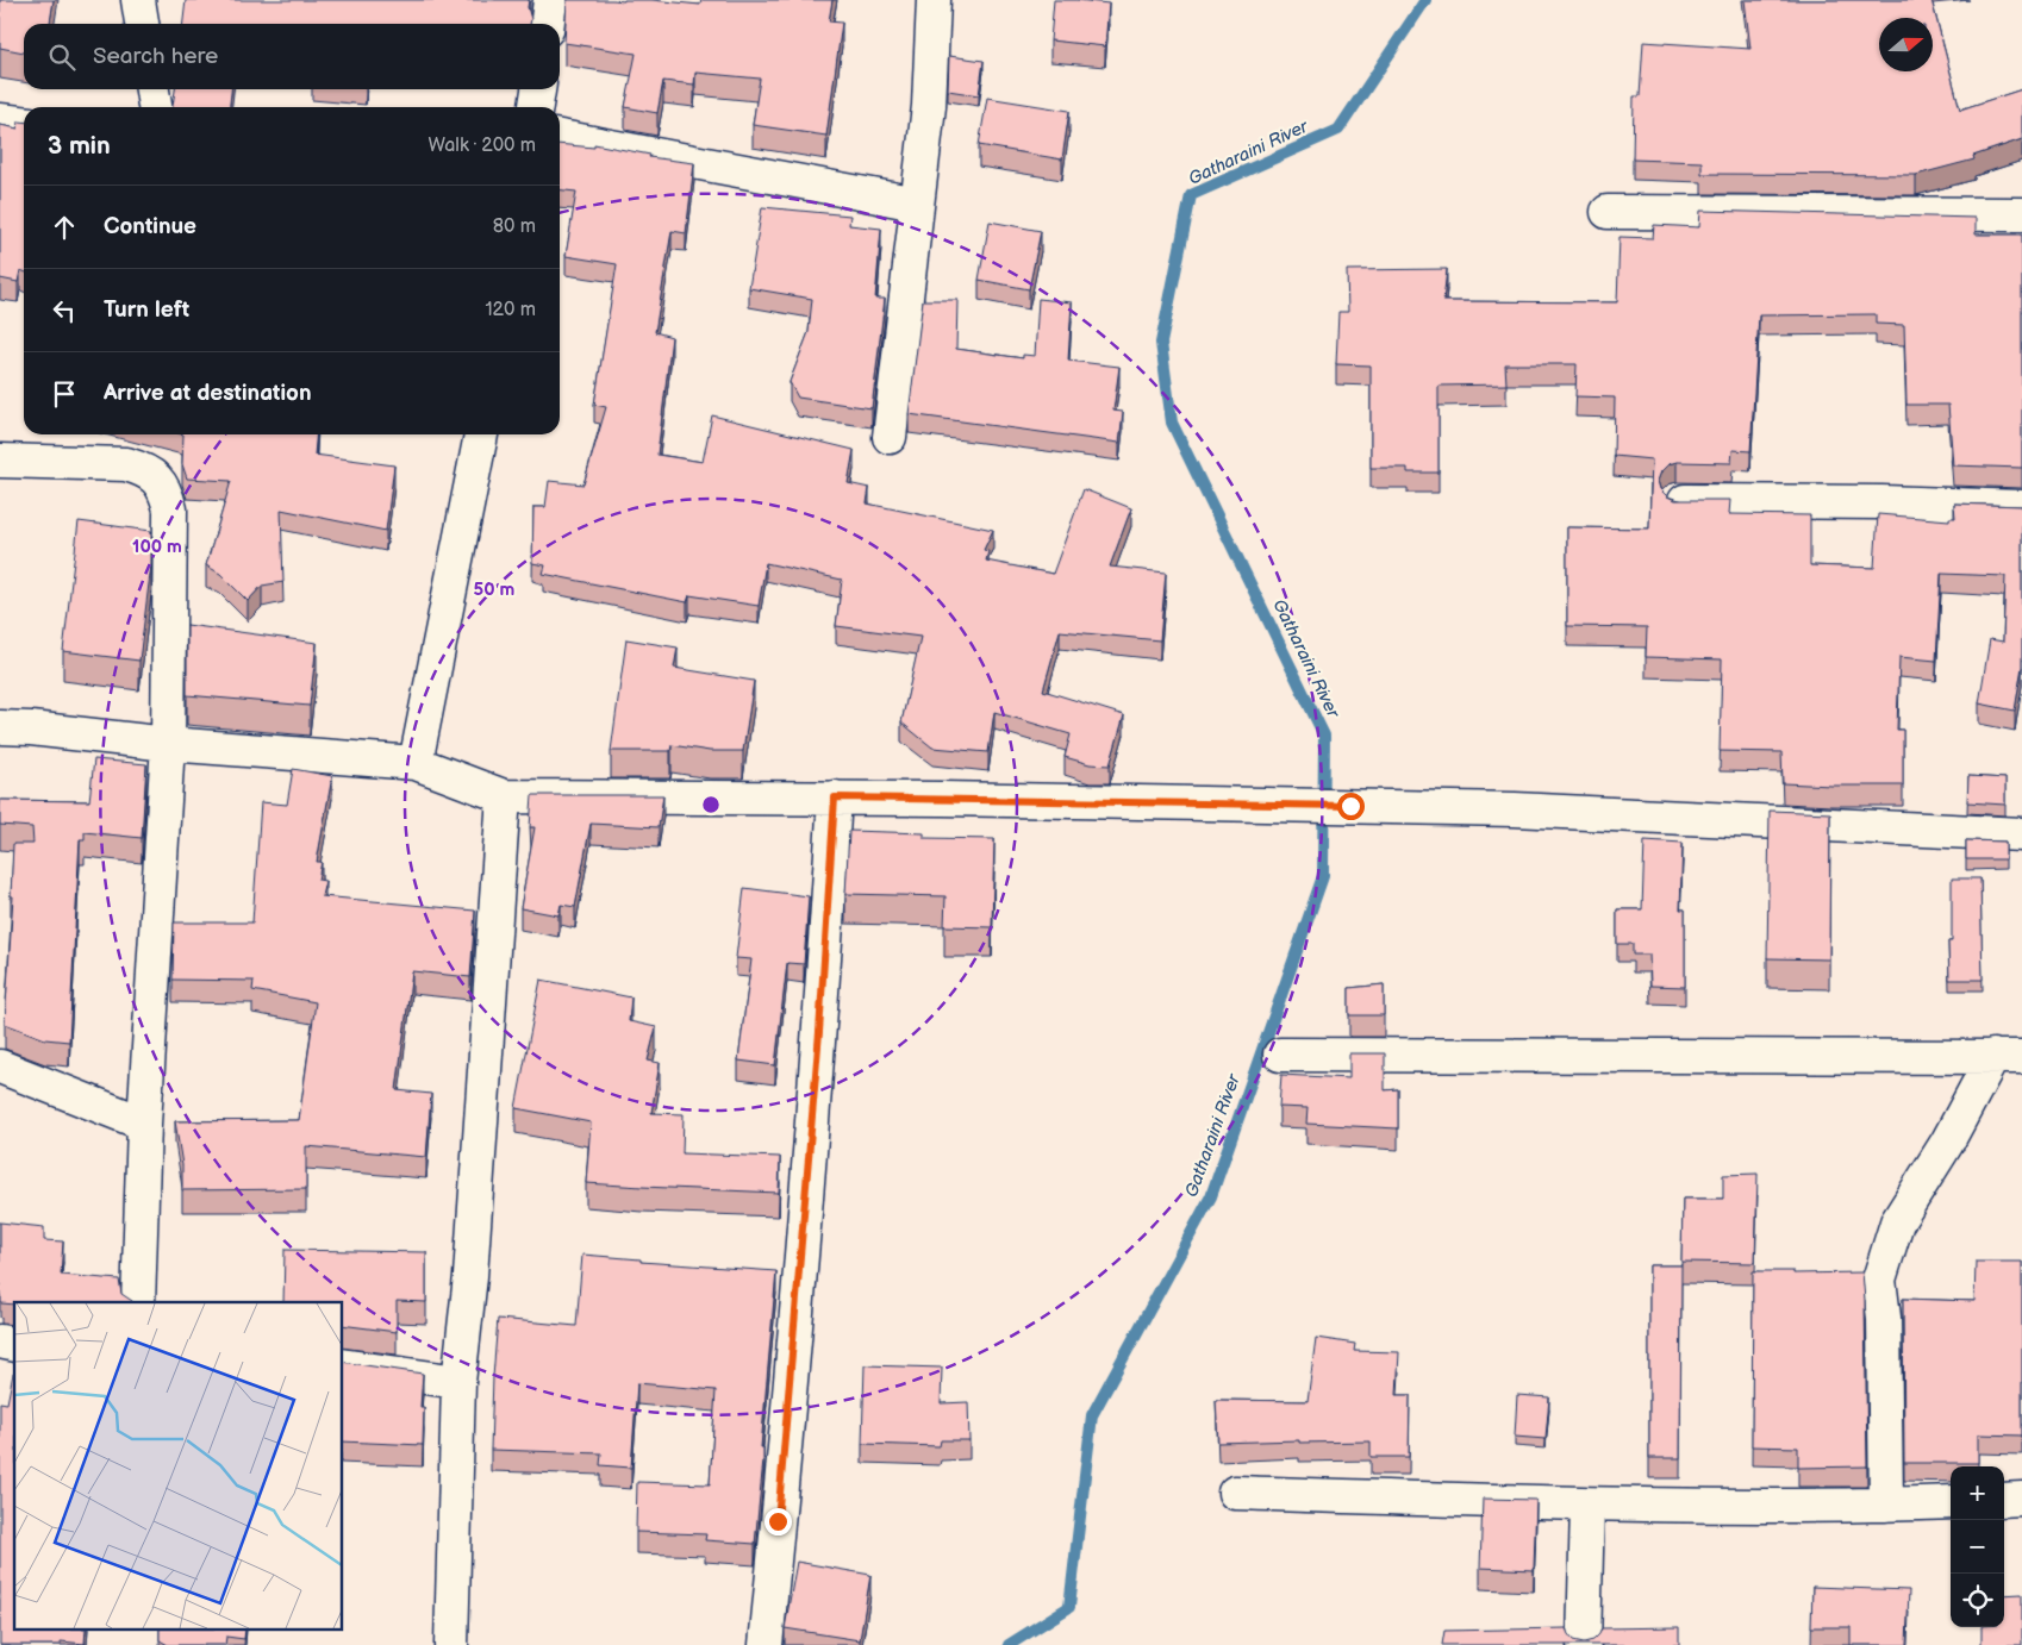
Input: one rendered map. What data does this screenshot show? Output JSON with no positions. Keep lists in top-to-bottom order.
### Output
{
  "water": ["Gatharaini River"],
  "north": "right",
  "page": {
    "search": "Search here",
    "heading": ["3 min", "Walk · 200 m"],
    "list": [
      ["Continue", "80 m"],
      ["Turn left", "120 m"],
      "Arrive at destination"
    ],
    "map_buttons": ["+", "−"]
  },
  "rings": ["100 m", "50 m"]
}
